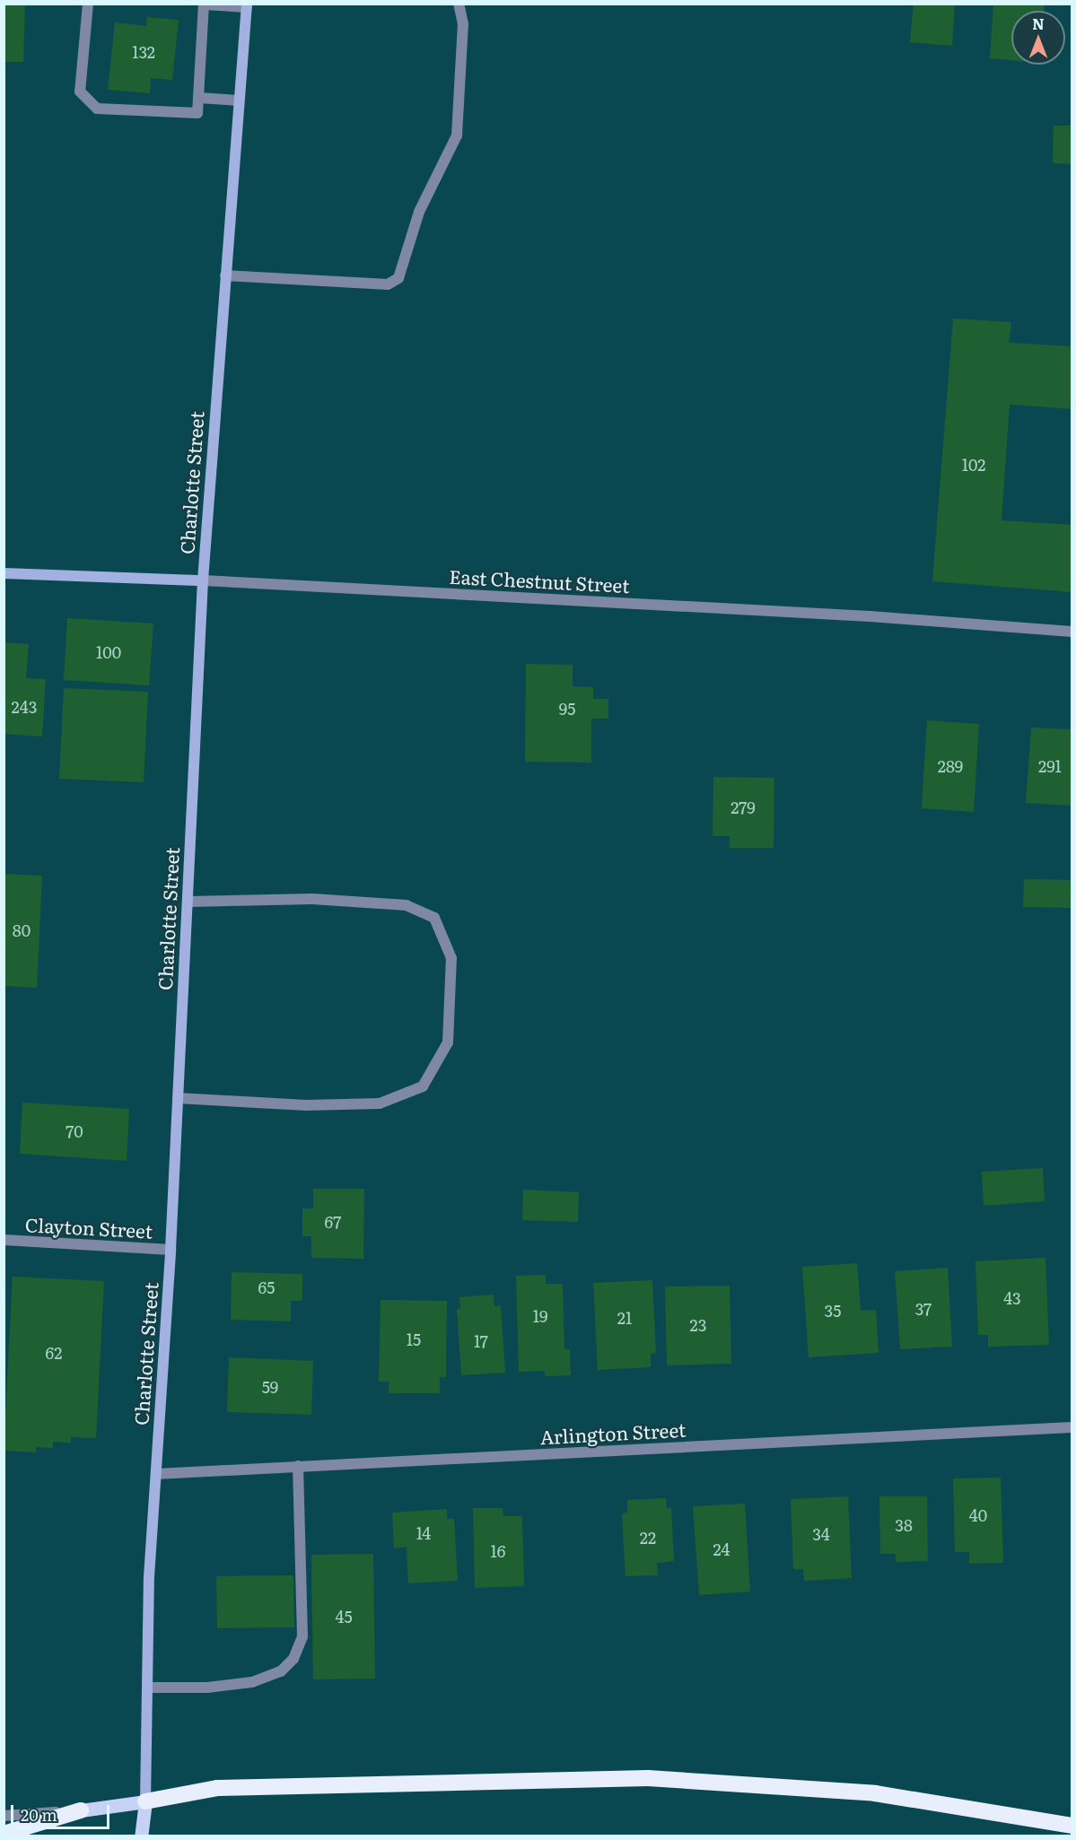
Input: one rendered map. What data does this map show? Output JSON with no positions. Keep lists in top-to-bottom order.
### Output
{
  "streets": {
    "main road": ["Charlotte Street"],
    "street": ["East Chestnut Street", "Clayton Street", "Arlington Street"]
  },
  "crossings": [
    ["Charlotte Street", "East Chestnut Street"],
    ["Charlotte Street", "Clayton Street"],
    ["Charlotte Street", "Arlington Street"]
  ],
  "house_numbers": [
    "132",
    "102",
    "100",
    "243",
    "95",
    "289",
    "291",
    "279",
    "80",
    "70",
    "67",
    "65",
    "43",
    "37",
    "35",
    "19",
    "21",
    "23",
    "15",
    "17",
    "62",
    "59",
    "40",
    "38",
    "14",
    "34",
    "22",
    "24",
    "16",
    "45"
  ],
  "scale_bar": "20 m",
  "north": "top"
}
